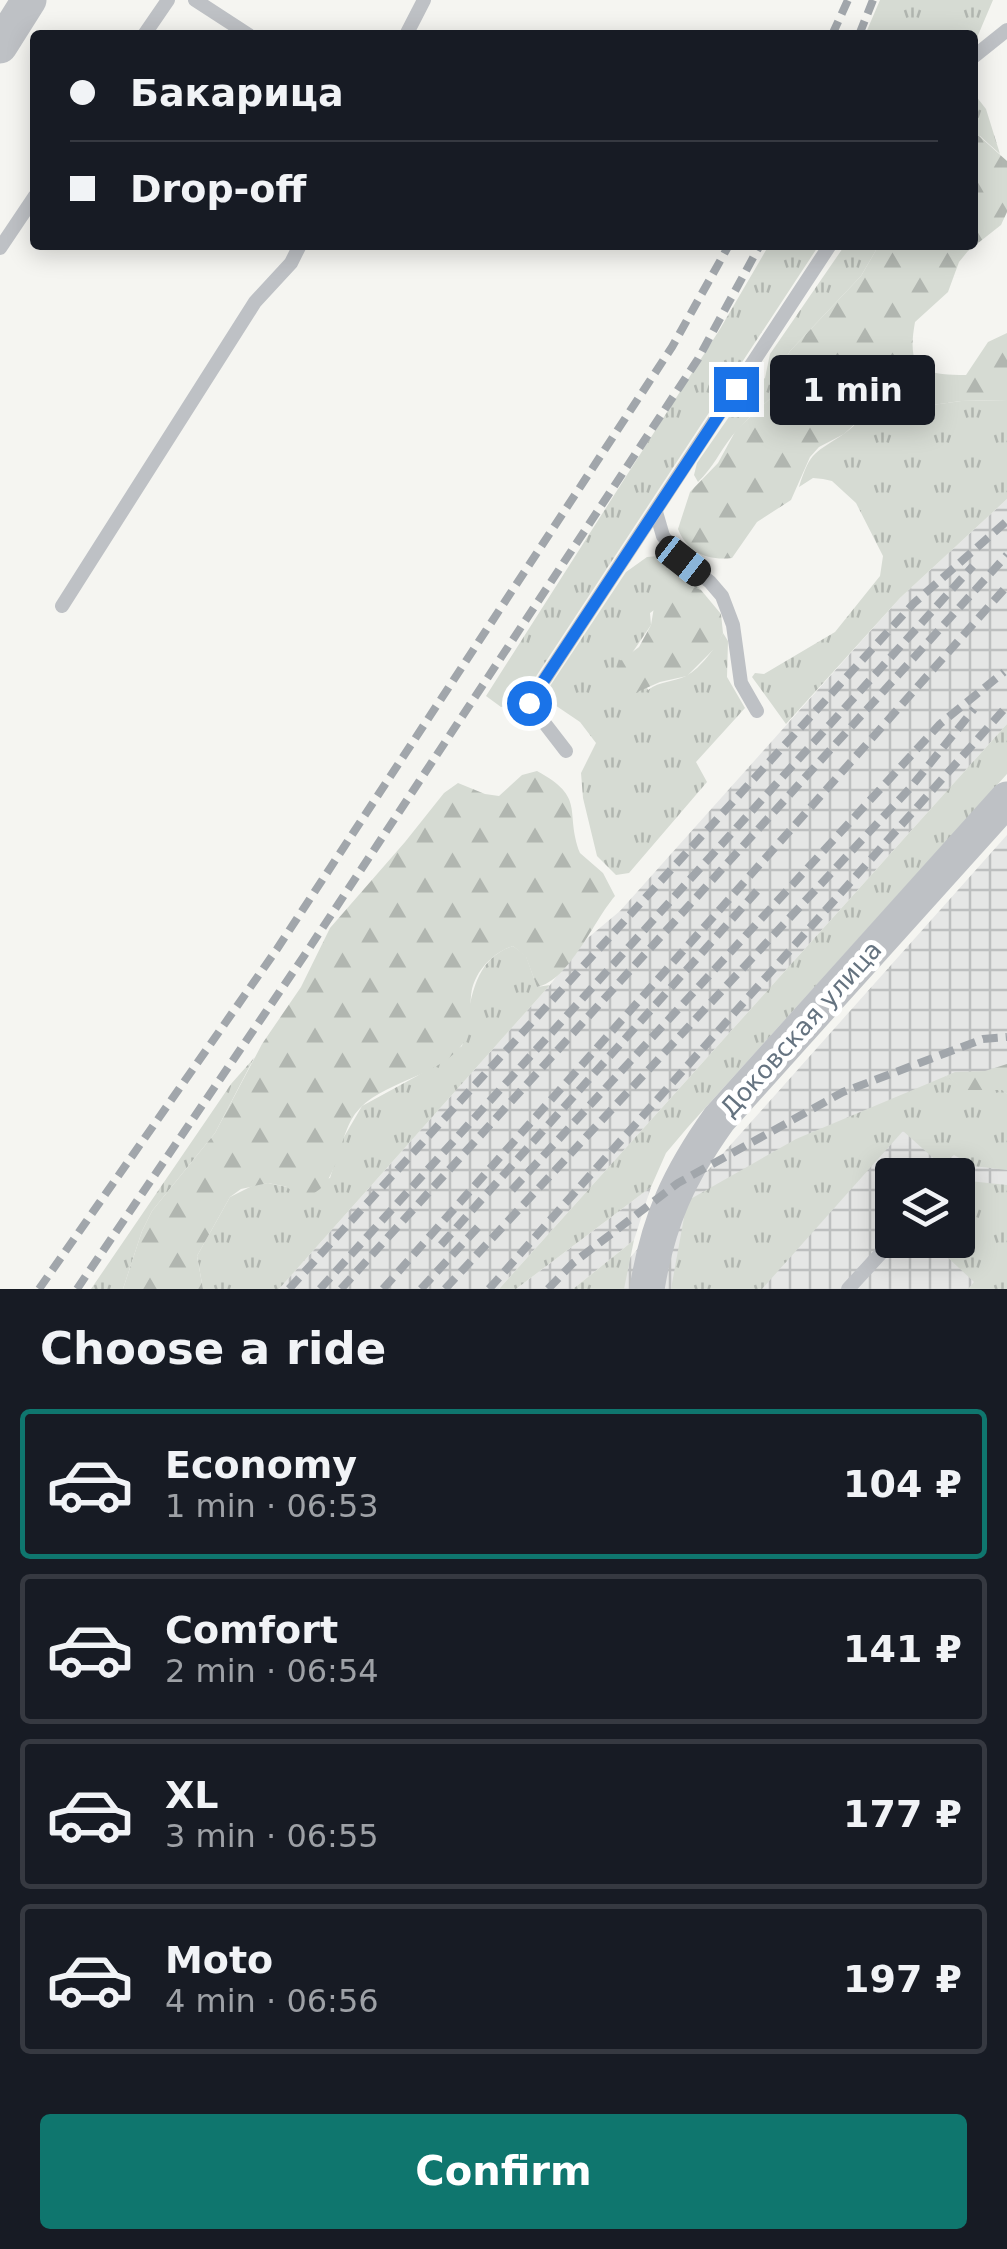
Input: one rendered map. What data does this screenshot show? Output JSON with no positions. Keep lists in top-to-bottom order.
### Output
{
  "streets": {
    "street": ["Доковская улица"]
  },
  "page": {
    "banner": ["Бакарица", "Drop-off"],
    "bubble": "1 min",
    "heading": "Choose a ride",
    "list": [
      {
        "name": "Economy",
        "note": "1 min · 06:53",
        "value": "104 ₽"
      },
      {
        "name": "Comfort",
        "note": "2 min · 06:54",
        "value": "141 ₽"
      },
      {
        "name": "XL",
        "note": "3 min · 06:55",
        "value": "177 ₽"
      },
      {
        "name": "Moto",
        "note": "4 min · 06:56",
        "value": "197 ₽"
      }
    ],
    "buttons": "Confirm"
  }
}
